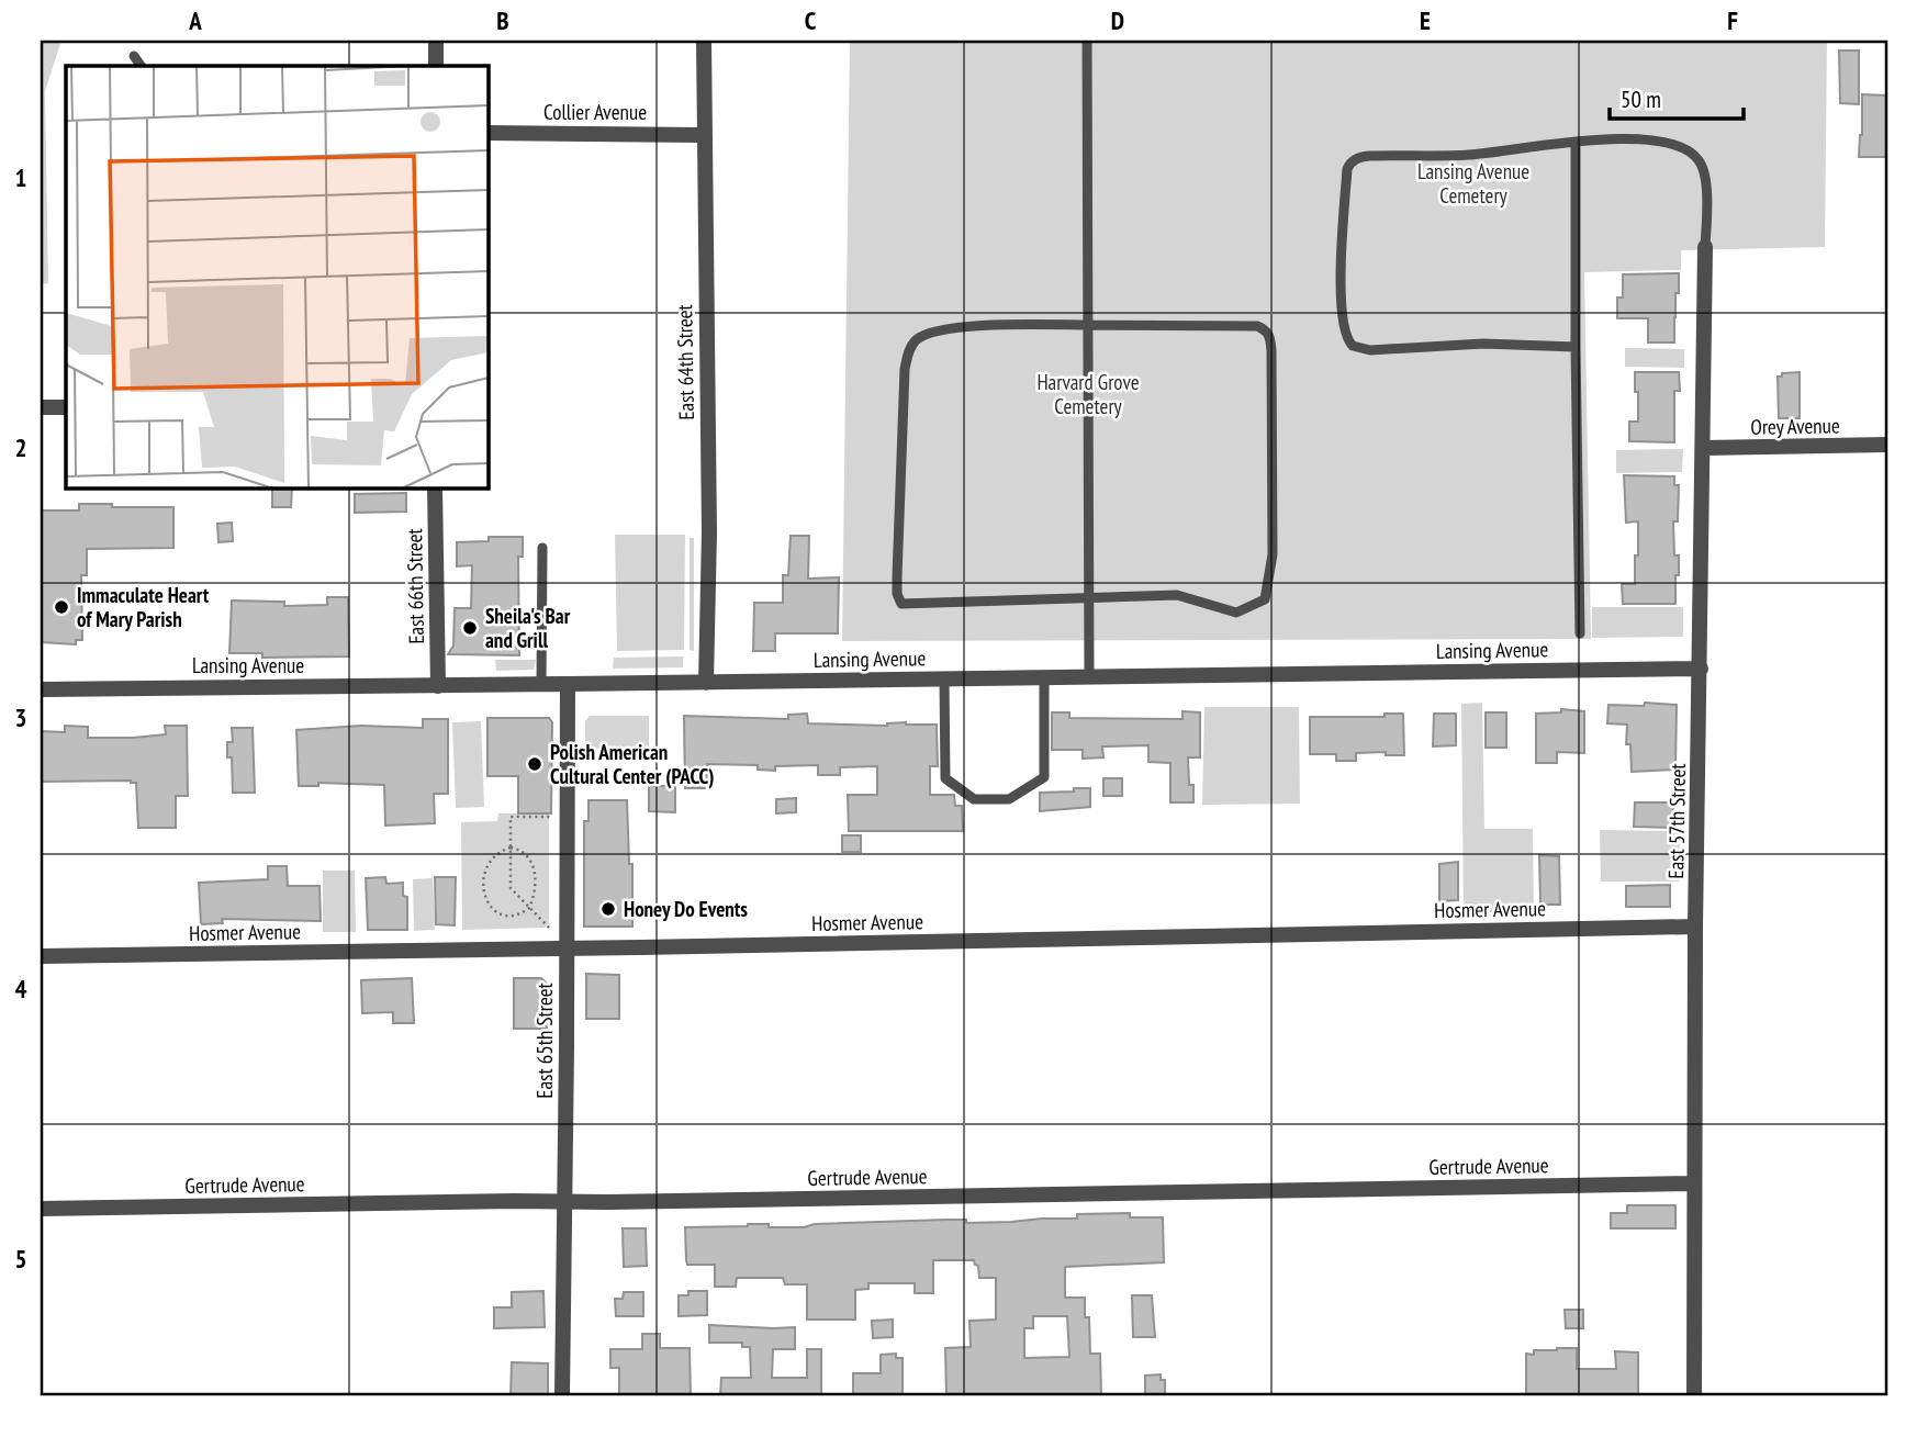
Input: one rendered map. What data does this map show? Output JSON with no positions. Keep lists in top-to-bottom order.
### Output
{
  "streets": {
    "street": [
      "Collier Avenue",
      "East 64th Street",
      "Orey Avenue",
      "East 66th Street",
      "Lansing Avenue",
      "East 57th Street",
      "Hosmer Avenue",
      "East 65th Street",
      "Gertrude Avenue"
    ]
  },
  "crossings": [
    ["Collier Avenue", "East 64th Street"],
    ["East 64th Street", "Lansing Avenue"],
    ["Orey Avenue", "East 57th Street"],
    ["East 66th Street", "Lansing Avenue"],
    ["Lansing Avenue", "East 57th Street"],
    ["Lansing Avenue", "East 65th Street"],
    ["East 57th Street", "Hosmer Avenue"],
    ["East 57th Street", "Gertrude Avenue"],
    ["Hosmer Avenue", "East 65th Street"],
    ["East 65th Street", "Gertrude Avenue"]
  ],
  "parks": ["Lansing Avenue Cemetery", "Harvard Grove Cemetery"],
  "places": [
    "Immaculate Heart of Mary Parish",
    "Sheila's Bar and Grill",
    "Polish American Cultural Center (PACC)",
    "Honey Do Events"
  ],
  "scale_bar": "50 m",
  "grid": {
    "columns": [
      "A",
      "B",
      "C",
      "D",
      "E",
      "F"
    ],
    "rows": [
      "1",
      "2",
      "3",
      "4",
      "5"
    ]
  }
}
